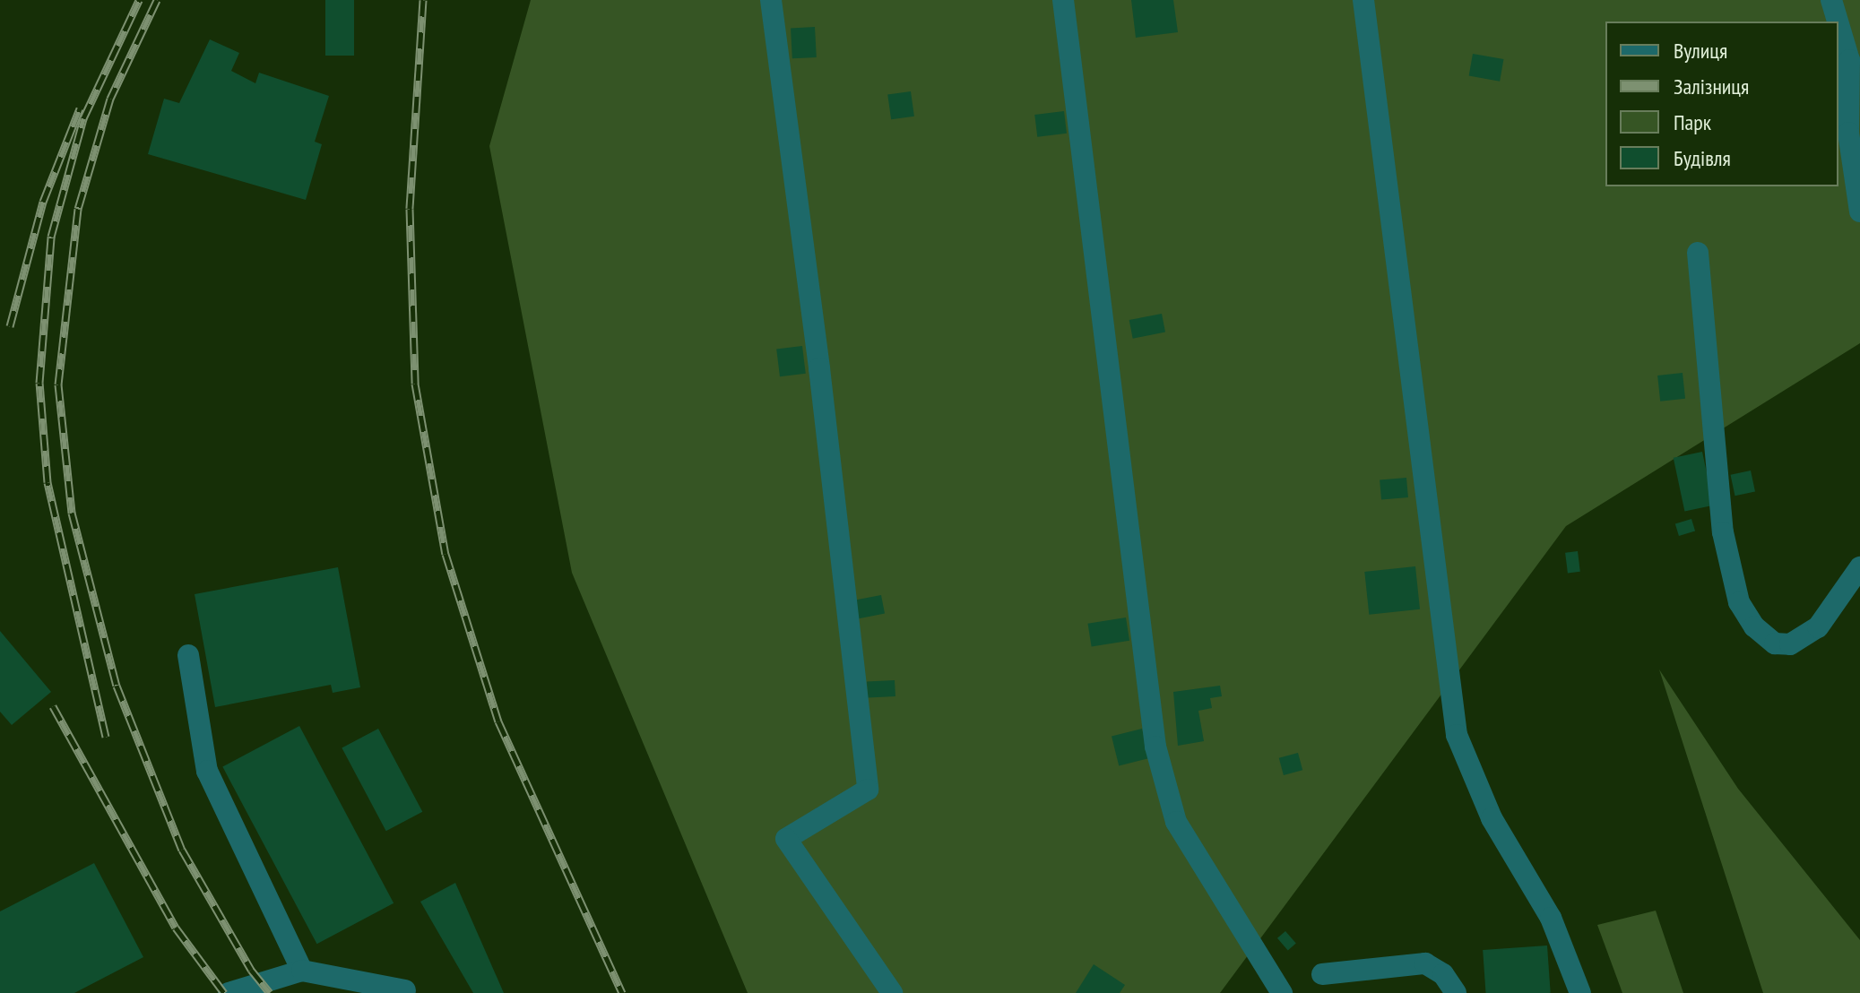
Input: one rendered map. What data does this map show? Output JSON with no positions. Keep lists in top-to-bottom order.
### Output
{
  "legend": [
    "Вулиця",
    "Залізниця",
    "Парк",
    "Будівля"
  ]
}
